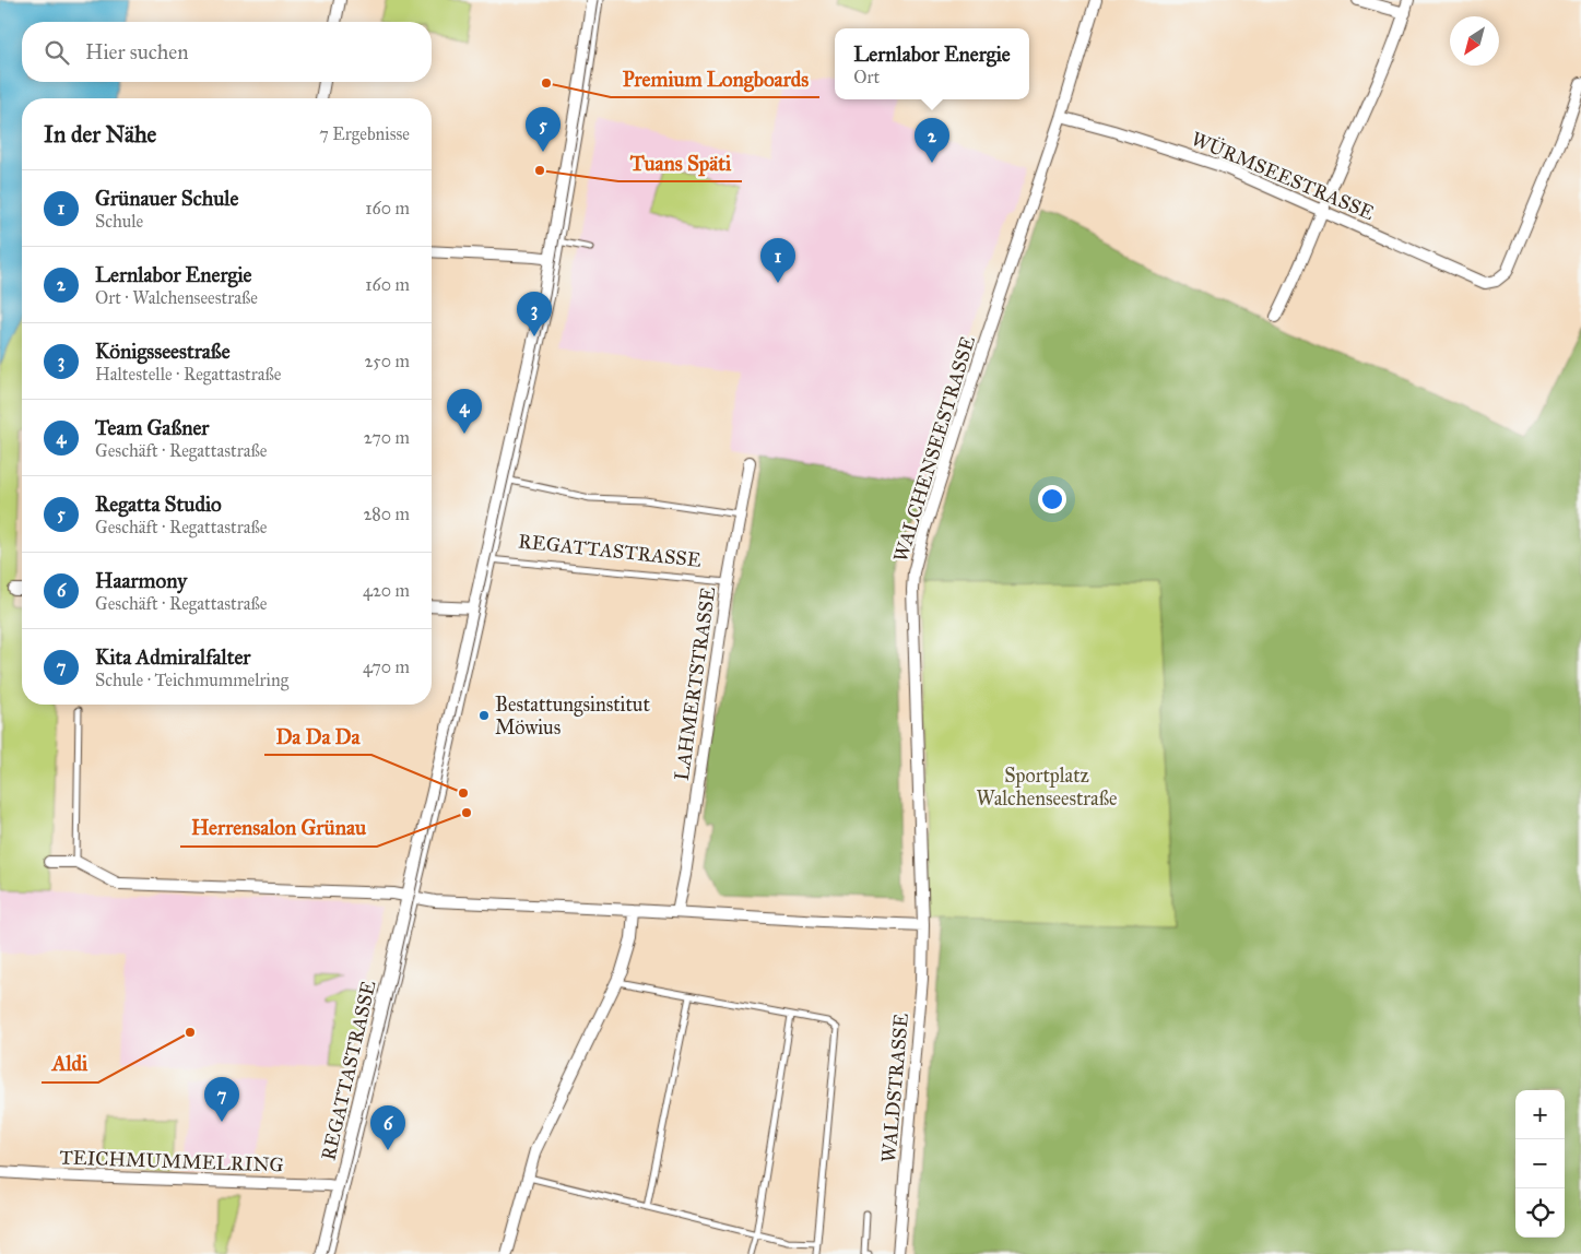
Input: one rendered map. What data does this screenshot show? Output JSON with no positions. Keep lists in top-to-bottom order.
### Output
{
  "streets": {
    "main road": ["REGATTASTRASSE"],
    "street": [
      "WÜRMSEESTRASSE",
      "WALCHENSEESTRASSE",
      "LAHMERTSTRASSE",
      "WALDSTRASSE",
      "TEICHMUMMELRING"
    ]
  },
  "crossings": [
    ["WÜRMSEESTRASSE", "WALCHENSEESTRASSE"],
    ["WALCHENSEESTRASSE", "WALDSTRASSE"],
    ["REGATTASTRASSE", "LAHMERTSTRASSE"],
    ["REGATTASTRASSE", "TEICHMUMMELRING"]
  ],
  "parks": ["Sportplatz Walchenseestraße"],
  "places": [
    "Premium Longboards",
    "Tuans Späti",
    "Bestattungsinstitut Möwius",
    "Da Da Da",
    "Herrensalon Grünau",
    "Aldi"
  ],
  "north": "bottom left",
  "page": {
    "search": "Hier suchen",
    "popup": ["Lernlabor Energie", "Ort"],
    "heading": ["In der Nähe", "7 Ergebnisse"],
    "pins": [
      "5",
      "2",
      "1",
      "3",
      "4",
      "7",
      "6"
    ],
    "list": [
      {
        "mark": "1",
        "name": "Grünauer Schule",
        "note": "Schule",
        "value": "160 m"
      },
      {
        "mark": "2",
        "name": "Lernlabor Energie",
        "note": "Ort · Walchenseestraße",
        "value": "160 m"
      },
      {
        "mark": "3",
        "name": "Königsseestraße",
        "note": "Haltestelle · Regattastraße",
        "value": "250 m"
      },
      {
        "mark": "4",
        "name": "Team Gaßner",
        "note": "Geschäft · Regattastraße",
        "value": "270 m"
      },
      {
        "mark": "5",
        "name": "Regatta Studio",
        "note": "Geschäft · Regattastraße",
        "value": "280 m"
      },
      {
        "mark": "6",
        "name": "Haarmony",
        "note": "Geschäft · Regattastraße",
        "value": "420 m"
      },
      {
        "mark": "7",
        "name": "Kita Admiralfalter",
        "note": "Schule · Teichmummelring",
        "value": "470 m"
      }
    ],
    "map_buttons": ["+", "−"]
  }
}
